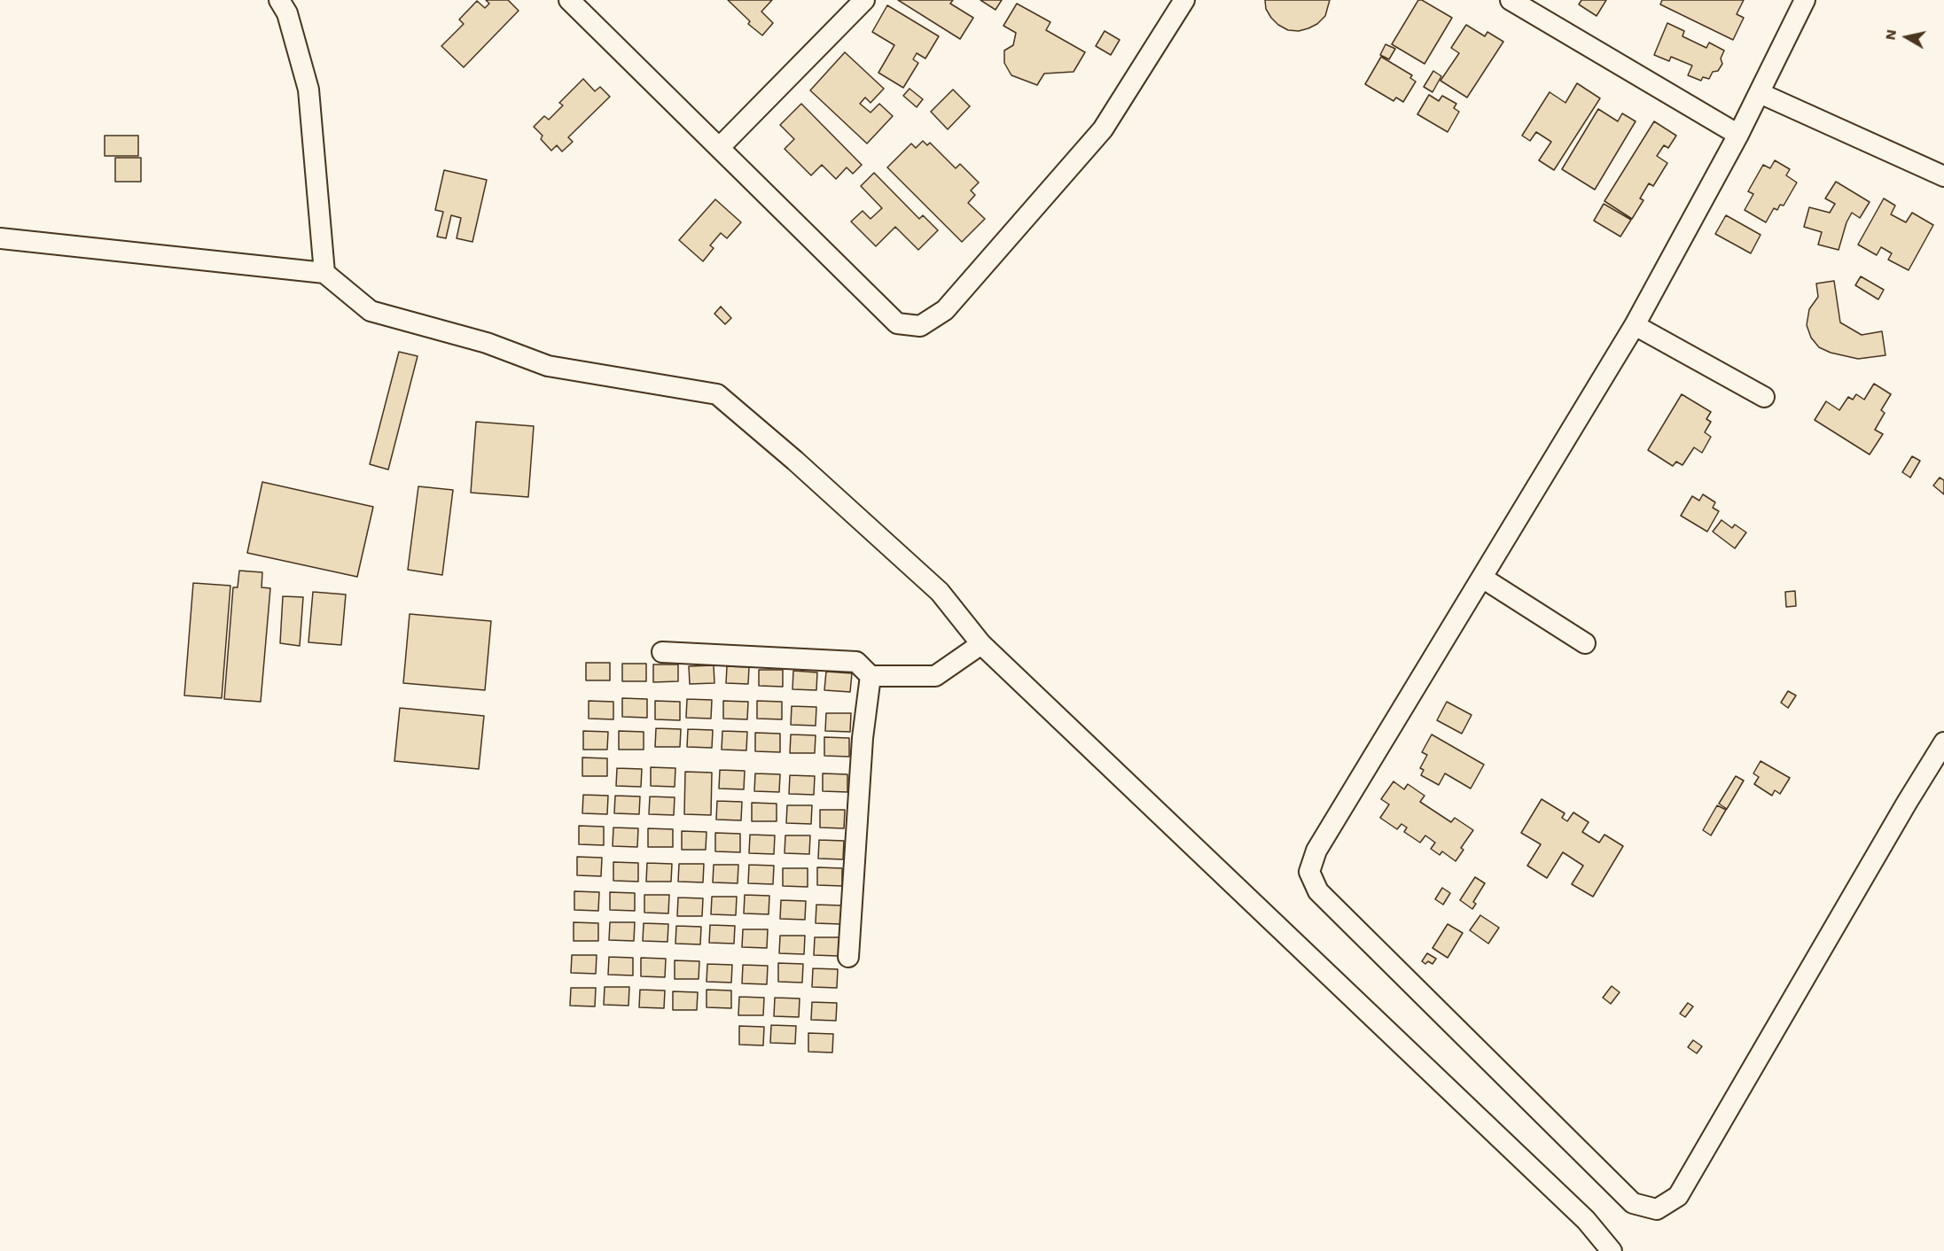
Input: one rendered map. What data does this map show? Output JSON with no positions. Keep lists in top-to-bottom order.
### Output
{
  "north": "left"
}
